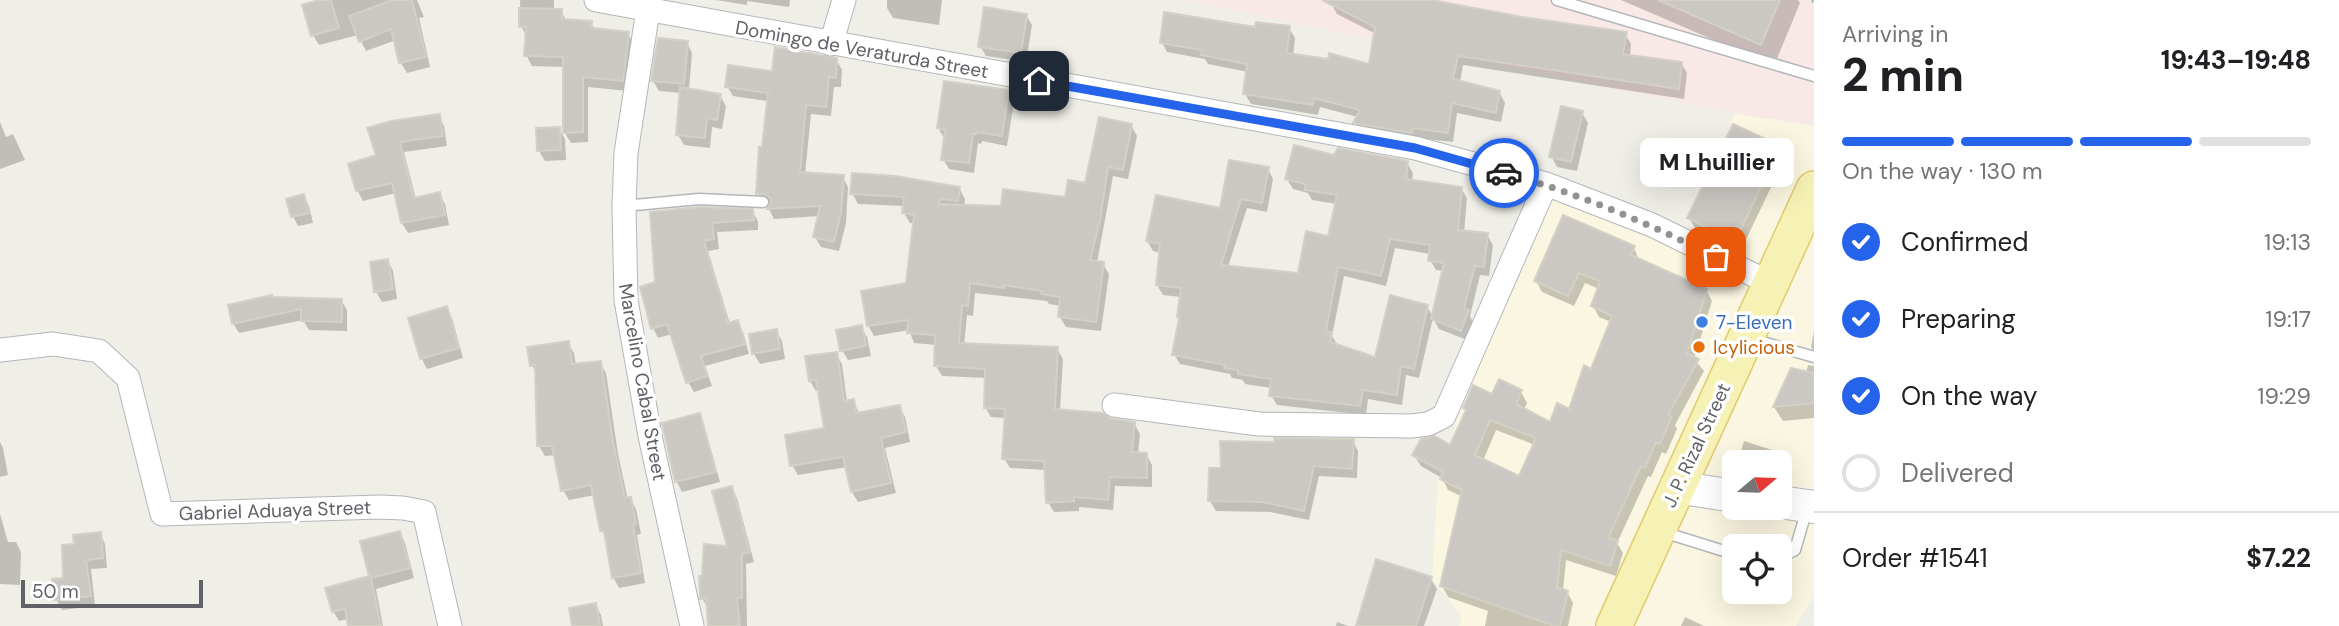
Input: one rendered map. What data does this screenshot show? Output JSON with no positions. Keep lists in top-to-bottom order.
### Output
{
  "streets": {
    "main road": ["J. P. Rizal Street"],
    "street": ["Domingo de Veraturda Street", "Marcelino Cabal Street", "Gabriel Aduaya Street"]
  },
  "crossings": [
    ["Domingo de Veraturda Street", "Marcelino Cabal Street"],
    ["Domingo de Veraturda Street", "J. P. Rizal Street"]
  ],
  "places": ["M Lhuillier", "7-Eleven", "Icylicious"],
  "scale_bar": "50 m",
  "north": "right",
  "page": {
    "heading": ["2 min", "Arriving in", "19:43–19:48"],
    "panel": ["Order #1541", "$7.22"],
    "bar": "On the way · 130 m",
    "bubble": "M Lhuillier",
    "list": [
      ["Confirmed", "19:13"],
      ["Preparing", "19:17"],
      ["On the way", "19:29"],
      "Delivered"
    ],
    "scale": "50 m"
  }
}
